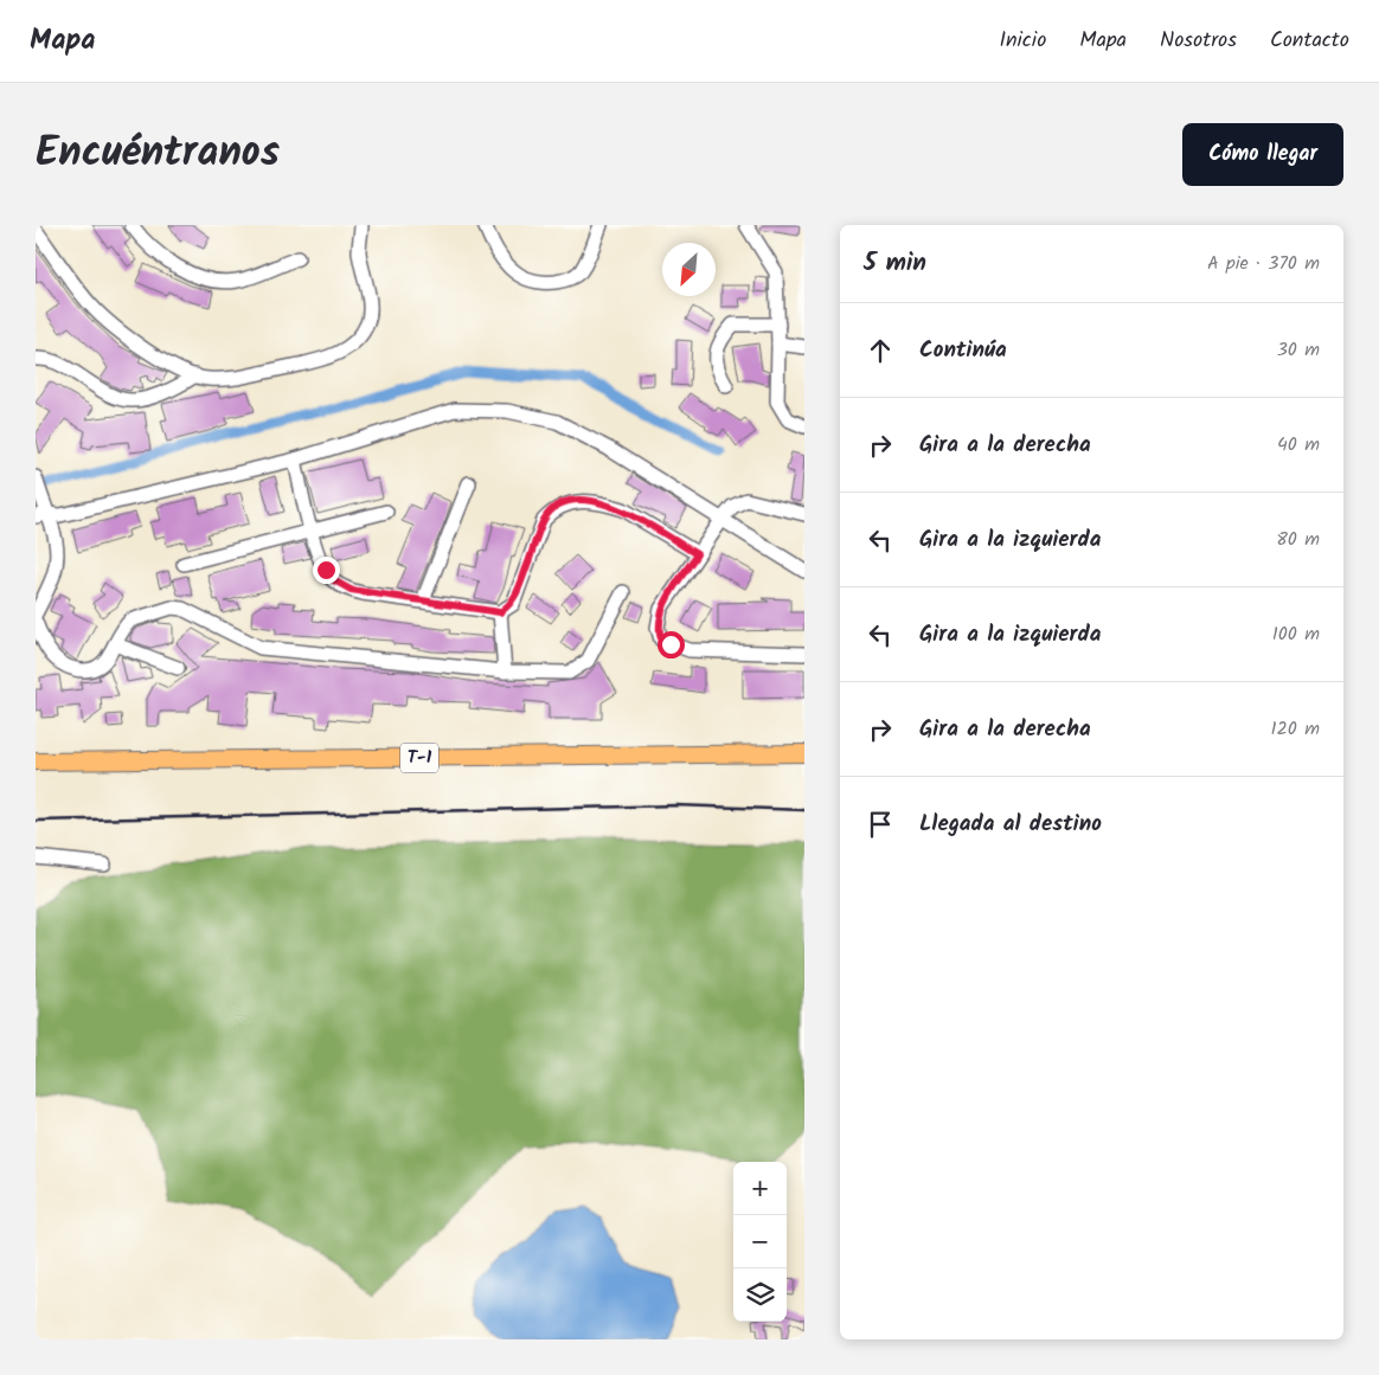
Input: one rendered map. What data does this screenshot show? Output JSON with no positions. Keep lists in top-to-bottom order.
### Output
{
  "streets": {
    "main road": ["T-1"]
  },
  "north": "bottom left",
  "page": {
    "header": "Mapa",
    "nav": [
      "Inicio",
      "Mapa",
      "Nosotros",
      "Contacto"
    ],
    "title": "Encuéntranos",
    "buttons": "Cómo llegar",
    "heading": ["5 min", "A pie · 370 m"],
    "list": [
      ["Continúa", "30 m"],
      ["Gira a la derecha", "40 m"],
      ["Gira a la izquierda", "80 m"],
      ["Gira a la izquierda", "100 m"],
      ["Gira a la derecha", "120 m"],
      "Llegada al destino"
    ],
    "map_buttons": ["+", "−"]
  }
}
